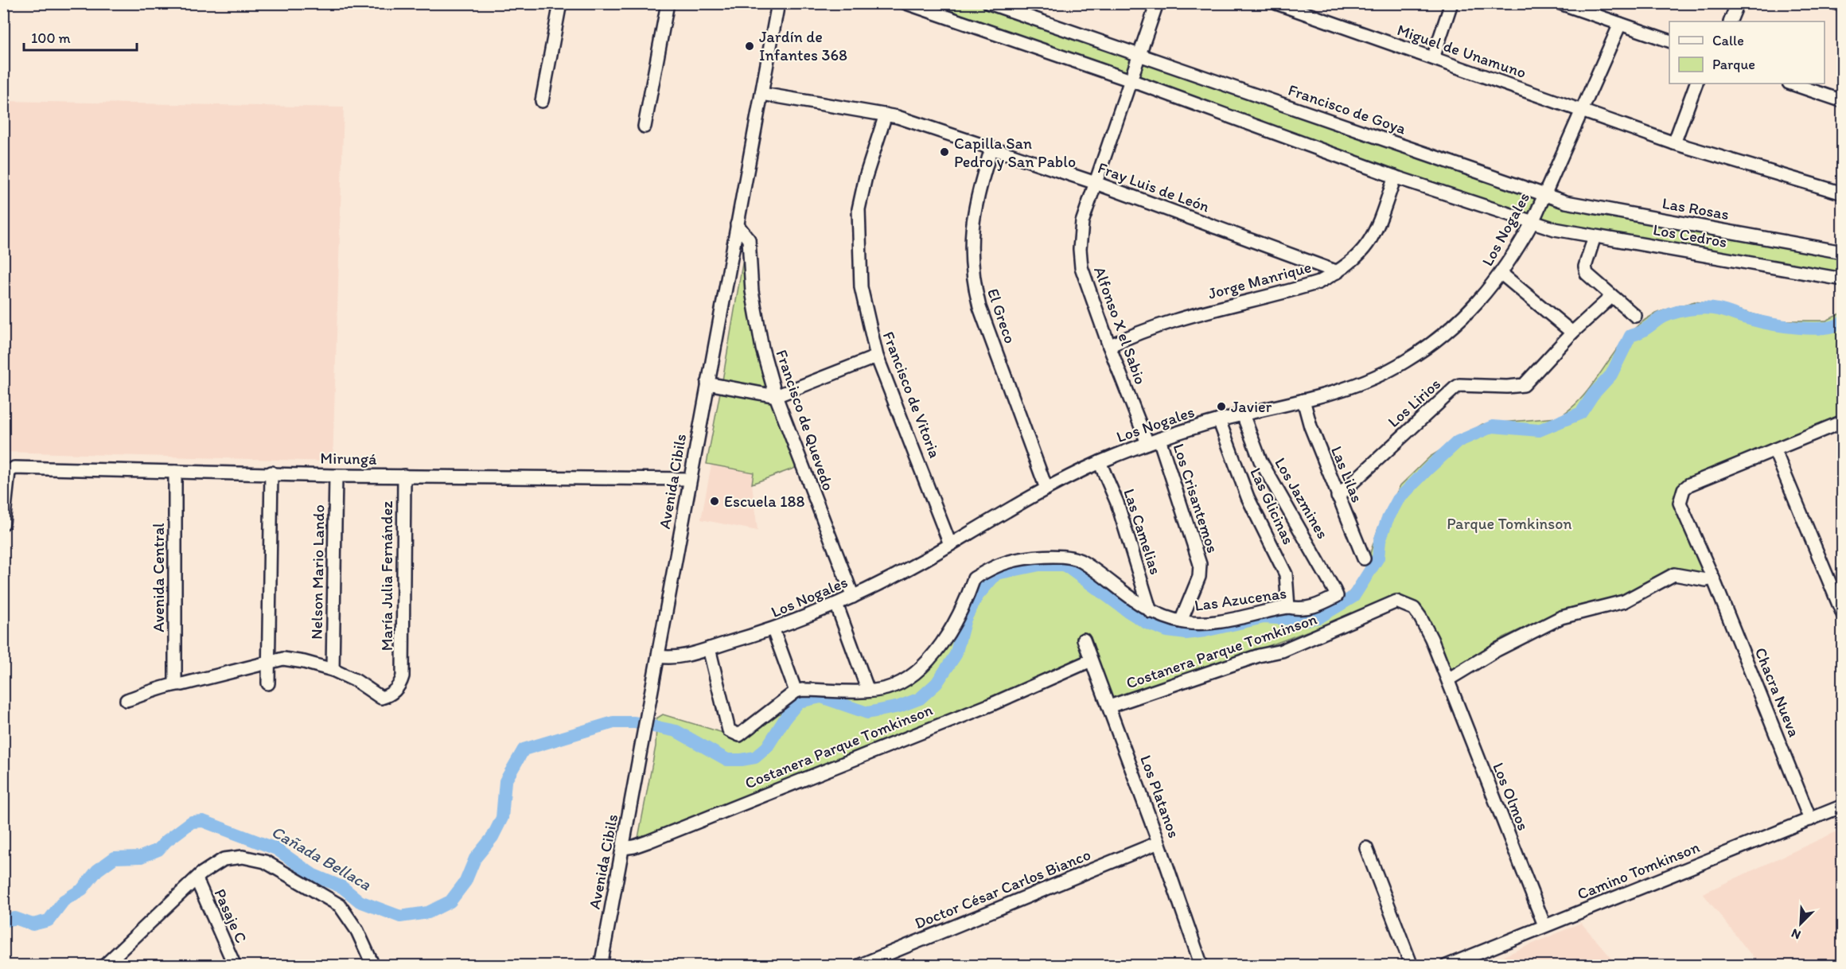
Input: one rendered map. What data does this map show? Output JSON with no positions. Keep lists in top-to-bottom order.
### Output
{
  "streets": {
    "street": [
      "Miguel de Unamuno",
      "Francisco de Goya",
      "Fray Luis de León",
      "Las Rosas",
      "Los Nogales",
      "Los Cedros",
      "Jorge Manrique",
      "El Greco",
      "Alfonso X el Sabio",
      "Francisco de Vitoria",
      "Los Lirios",
      "Francisco de Quevedo",
      "Mirungá",
      "Las Lilas",
      "Avenida Cibils",
      "Los Crisantemos",
      "Los Jazmines",
      "Las Glicinas",
      "Las Camelias",
      "Nelson Mario Lando",
      "María Julia Fernández",
      "Avenida Central",
      "Las Azucenas",
      "Costanera Parque Tomkinson",
      "Chacra Nueva",
      "Los Platanos",
      "Los Olmos",
      "Camino Tomkinson",
      "Doctor César Carlos Bianco",
      "Pasaje C"
    ]
  },
  "crossings": [
    ["Miguel de Unamuno", "Los Nogales"],
    ["Francisco de Goya", "Las Rosas"],
    ["Francisco de Goya", "Los Nogales"],
    ["Fray Luis de León", "Jorge Manrique"],
    ["Fray Luis de León", "El Greco"],
    ["Fray Luis de León", "Alfonso X el Sabio"],
    ["Fray Luis de León", "Francisco de Vitoria"],
    ["Fray Luis de León", "Avenida Cibils"],
    ["Las Rosas", "Los Nogales"],
    ["Los Nogales", "Los Cedros"],
    ["Los Nogales", "El Greco"],
    ["Los Nogales", "Alfonso X el Sabio"],
    ["Los Nogales", "Francisco de Vitoria"],
    ["Los Nogales", "Francisco de Quevedo"],
    ["Los Nogales", "Las Lilas"],
    ["Los Nogales", "Avenida Cibils"],
    ["Los Nogales", "Los Crisantemos"],
    ["Los Nogales", "Los Jazmines"],
    ["Los Nogales", "Las Glicinas"],
    ["Los Nogales", "Las Camelias"],
    ["Jorge Manrique", "Alfonso X el Sabio"],
    ["Alfonso X el Sabio", "Los Crisantemos"],
    ["Los Lirios", "Las Lilas"],
    ["Francisco de Quevedo", "Avenida Cibils"],
    ["Mirungá", "Avenida Cibils"],
    ["Mirungá", "Nelson Mario Lando"],
    ["Mirungá", "María Julia Fernández"],
    ["Mirungá", "Avenida Central"],
    ["Avenida Cibils", "Costanera Parque Tomkinson"],
    ["Los Crisantemos", "Las Azucenas"],
    ["Los Jazmines", "Las Azucenas"],
    ["Las Glicinas", "Las Azucenas"],
    ["Las Camelias", "Las Azucenas"],
    ["Nelson Mario Lando", "María Julia Fernández"],
    ["Costanera Parque Tomkinson", "Los Platanos"],
    ["Costanera Parque Tomkinson", "Los Olmos"],
    ["Chacra Nueva", "Camino Tomkinson"],
    ["Los Platanos", "Doctor César Carlos Bianco"],
    ["Los Olmos", "Camino Tomkinson"]
  ],
  "water": ["Cañada Bellaca"],
  "parks": ["Parque Tomkinson"],
  "places": [
    "Jardín de Infantes 368",
    "Capilla San Pedro y San Pablo",
    "Javier",
    "Escuela 188"
  ],
  "legend": ["Calle", "Parque"],
  "scale_bar": "100 m",
  "north": "bottom left"
}
